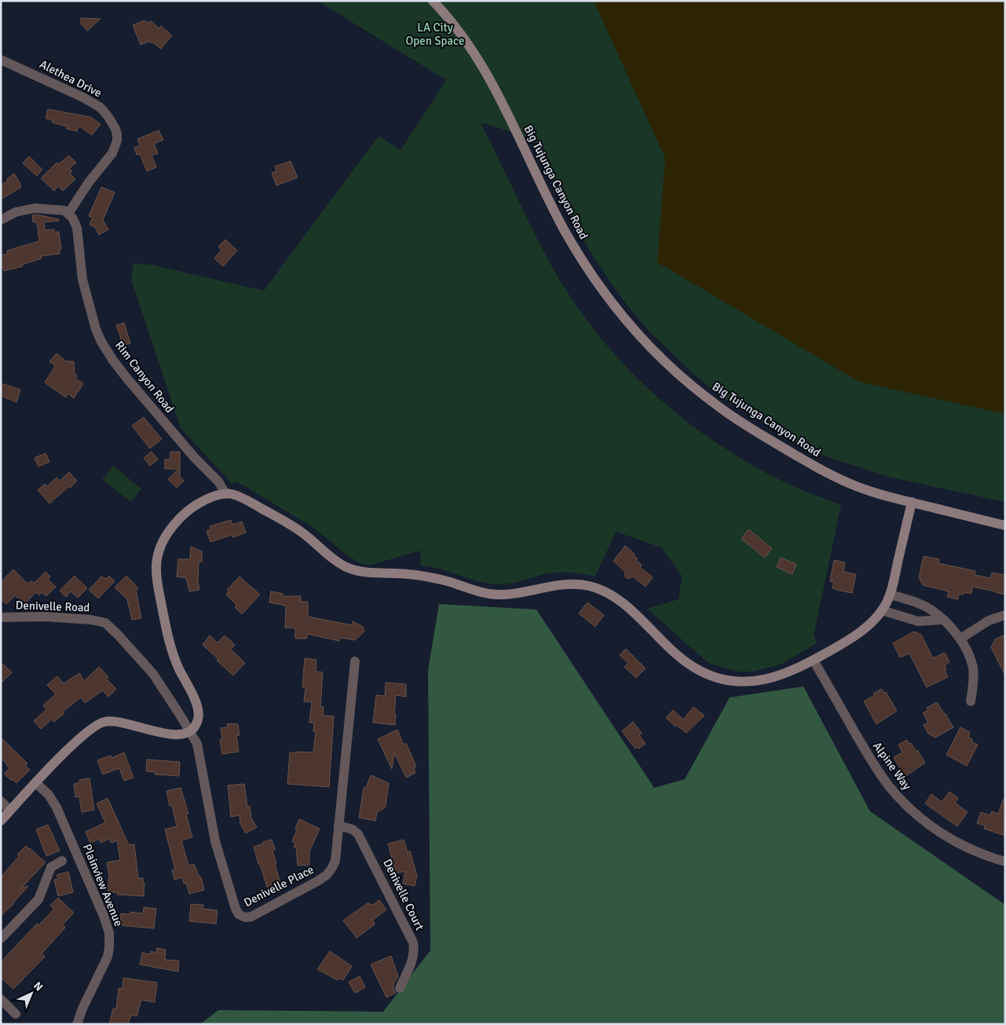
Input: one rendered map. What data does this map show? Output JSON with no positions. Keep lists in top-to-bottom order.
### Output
{
  "streets": {
    "street": [
      "Alethea Drive",
      "Big Tujunga Canyon Road",
      "Rim Canyon Road",
      "Denivelle Road",
      "Alpine Way",
      "Plainview Avenue",
      "Denivelle Place",
      "Denivelle Court"
    ]
  },
  "crossings": [
    ["Alethea Drive", "Rim Canyon Road"],
    ["Denivelle Road", "Denivelle Place"],
    ["Denivelle Place", "Denivelle Court"]
  ],
  "parks": ["LA City Open Space"],
  "north": "top right"
}
